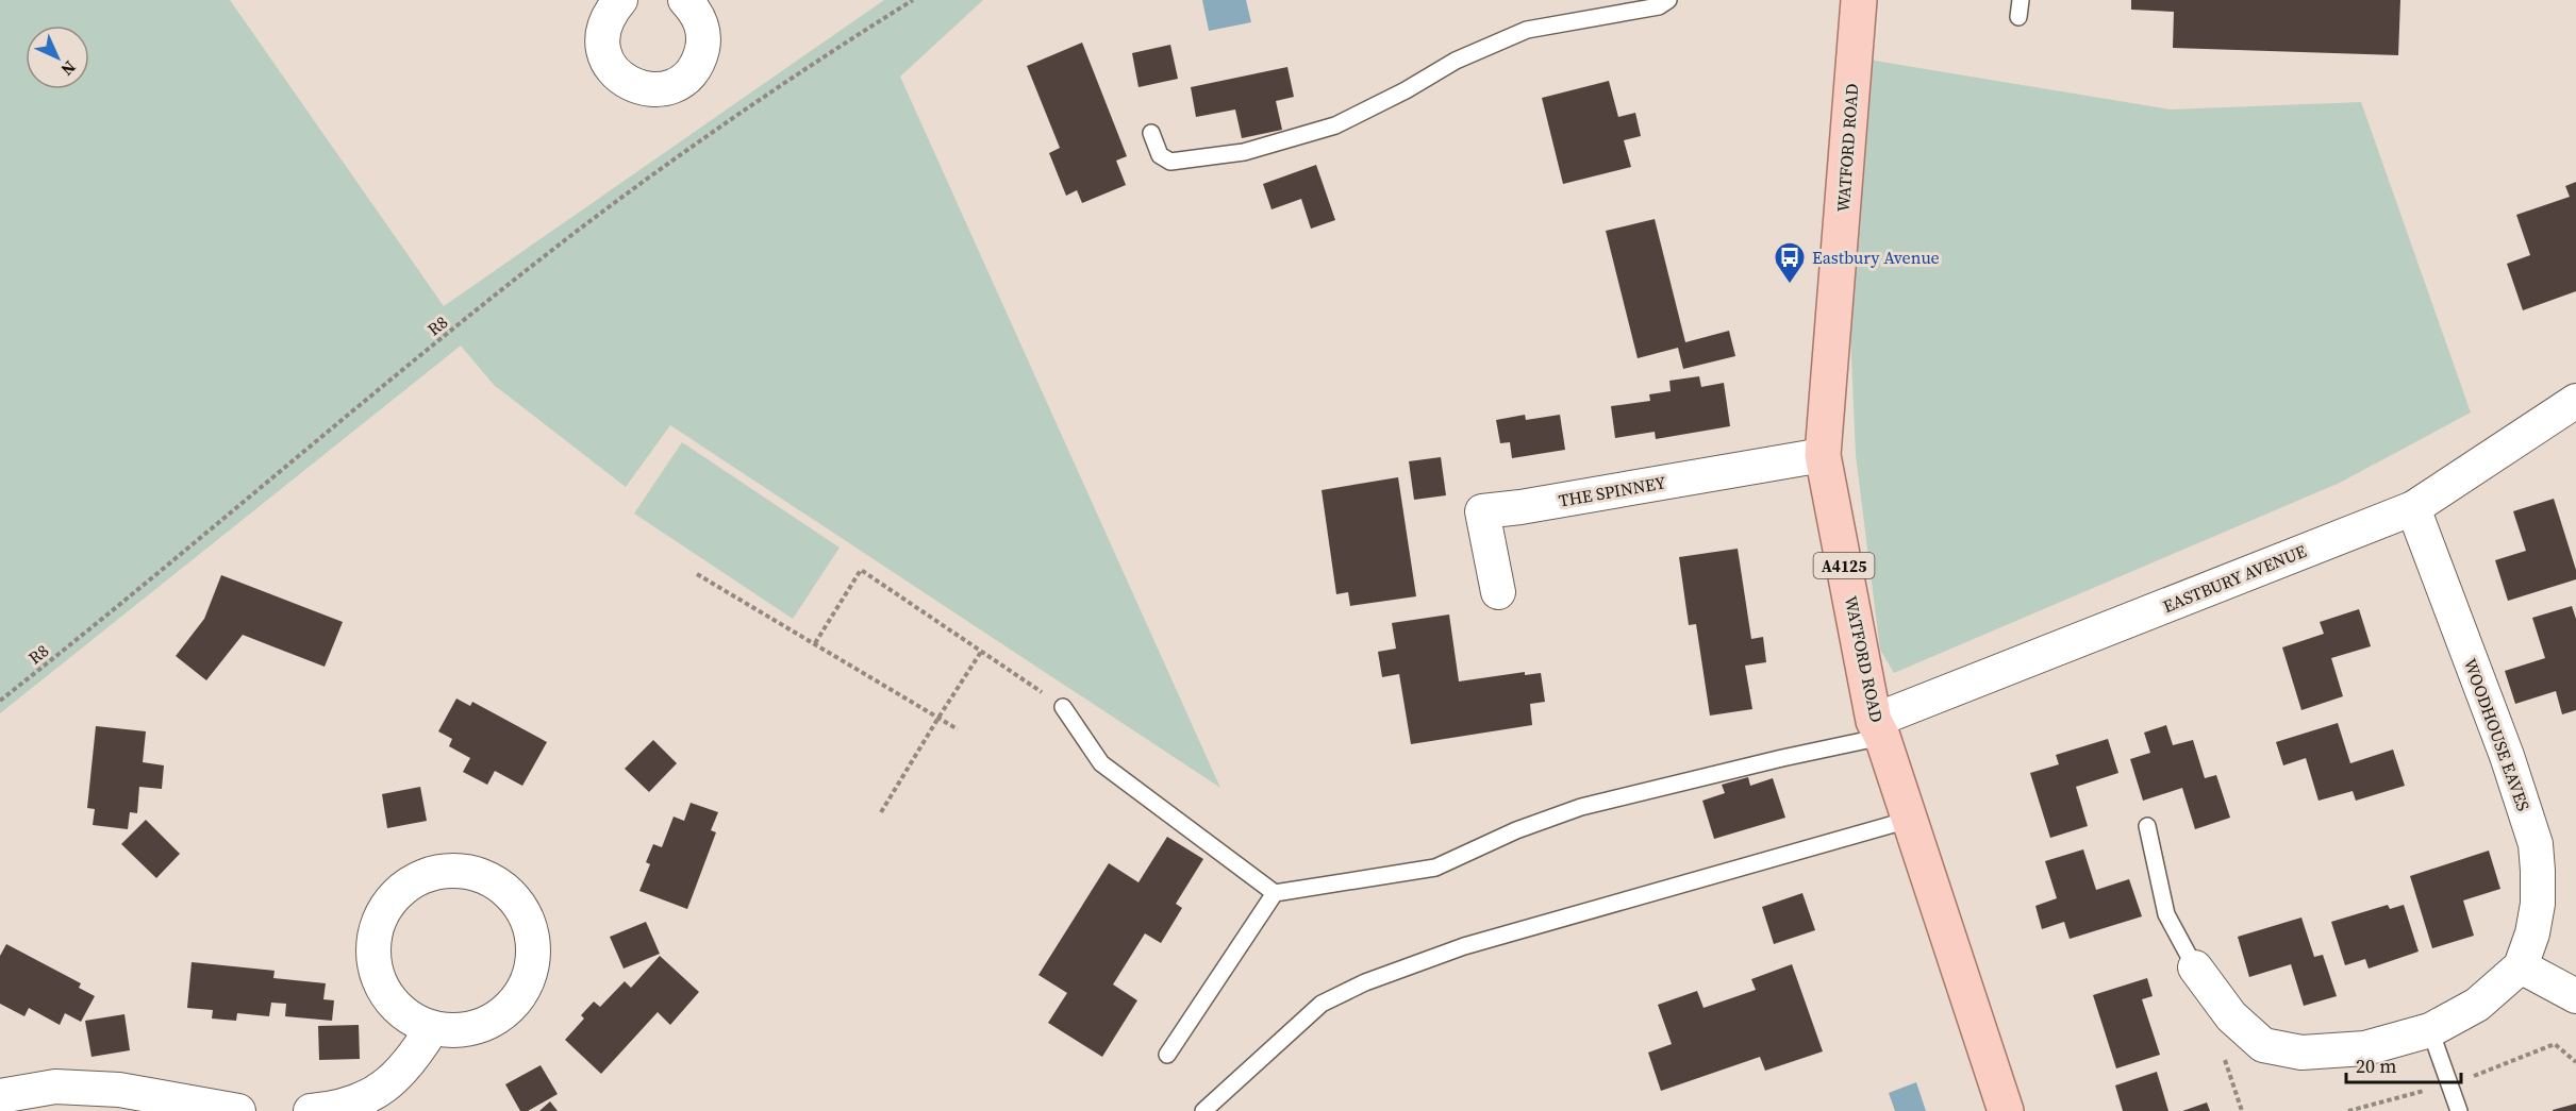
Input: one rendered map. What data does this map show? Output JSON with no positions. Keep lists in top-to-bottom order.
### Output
{
  "streets": {
    "main road": ["WATFORD ROAD", "A4125"],
    "street": ["THE SPINNEY", "EASTBURY AVENUE", "WOODHOUSE EAVES"],
    "path": ["R8"]
  },
  "crossings": [
    ["WATFORD ROAD", "THE SPINNEY"],
    ["WATFORD ROAD", "EASTBURY AVENUE"],
    ["EASTBURY AVENUE", "WOODHOUSE EAVES"]
  ],
  "places": {
    "bus stop": ["Eastbury Avenue"]
  },
  "scale_bar": "20 m",
  "north": "bottom right"
}
